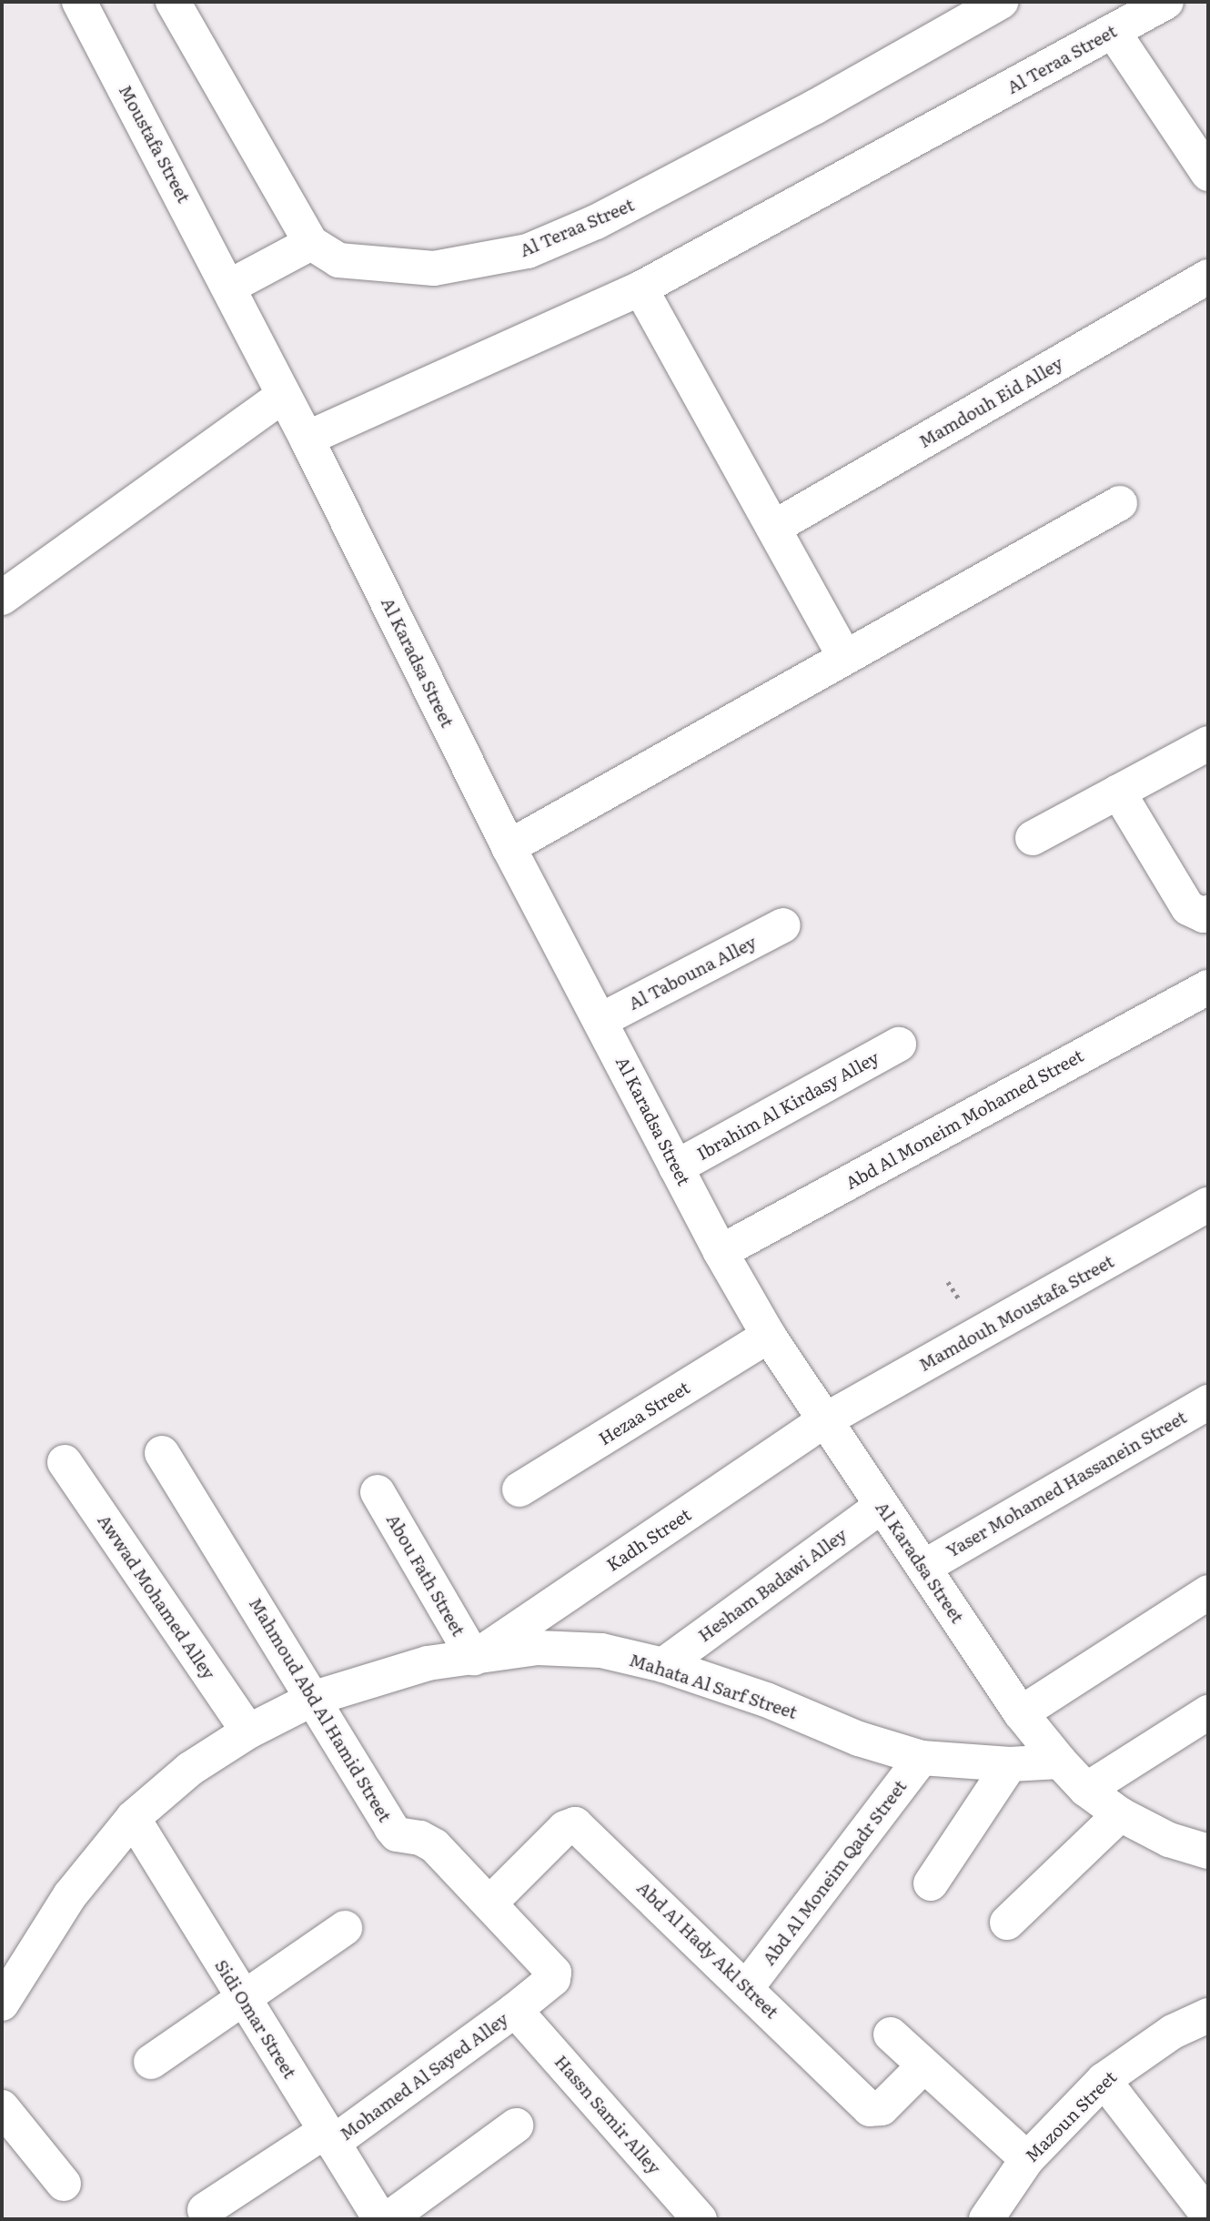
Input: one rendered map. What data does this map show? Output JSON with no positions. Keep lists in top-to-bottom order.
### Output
{
  "streets": {
    "street": [
      "Al Teraa Street",
      "Moustafa Street",
      "Mamdouh Eid Alley",
      "Al Karadsa Street",
      "Al Tabouna Alley",
      "Ibrahim Al Kirdasy Alley",
      "Abd Al Moneim Mohamed Street",
      "Mamdouh Moustafa Street",
      "Hezaa Street",
      "Yaser Mohamed Hassanein Street",
      "Kadh Street",
      "Abou Fath Street",
      "Hesham Badawi Alley",
      "Awwad Mohamed Alley",
      "Mahata Al Sarf Street",
      "Mahmoud Abd Al Hamid Street",
      "Abd Al Moneim Qadr Street",
      "Abd Al Hady Akl Street",
      "Sidi Omar Street",
      "Mohamed Al Sayed Alley",
      "Hassn Samir Alley",
      "Mazoun Street"
    ]
  },
  "crossings": [
    ["Al Teraa Street", "Al Karadsa Street"],
    ["Moustafa Street", "Al Karadsa Street"],
    ["Al Karadsa Street", "Al Tabouna Alley"],
    ["Al Karadsa Street", "Ibrahim Al Kirdasy Alley"],
    ["Al Karadsa Street", "Abd Al Moneim Mohamed Street"],
    ["Al Karadsa Street", "Mamdouh Moustafa Street"],
    ["Al Karadsa Street", "Hezaa Street"],
    ["Al Karadsa Street", "Yaser Mohamed Hassanein Street"],
    ["Al Karadsa Street", "Kadh Street"],
    ["Al Karadsa Street", "Hesham Badawi Alley"],
    ["Al Karadsa Street", "Mahata Al Sarf Street"],
    ["Mamdouh Moustafa Street", "Kadh Street"],
    ["Kadh Street", "Abou Fath Street"],
    ["Kadh Street", "Mahata Al Sarf Street"],
    ["Abou Fath Street", "Mahata Al Sarf Street"],
    ["Hesham Badawi Alley", "Mahata Al Sarf Street"],
    ["Awwad Mohamed Alley", "Mahata Al Sarf Street"],
    ["Mahata Al Sarf Street", "Mahmoud Abd Al Hamid Street"],
    ["Mahata Al Sarf Street", "Abd Al Moneim Qadr Street"],
    ["Mahata Al Sarf Street", "Sidi Omar Street"],
    ["Mahmoud Abd Al Hamid Street", "Abd Al Hady Akl Street"],
    ["Mahmoud Abd Al Hamid Street", "Mohamed Al Sayed Alley"],
    ["Mahmoud Abd Al Hamid Street", "Hassn Samir Alley"],
    ["Abd Al Moneim Qadr Street", "Abd Al Hady Akl Street"],
    ["Sidi Omar Street", "Mohamed Al Sayed Alley"],
    ["Mohamed Al Sayed Alley", "Hassn Samir Alley"]
  ]
}
